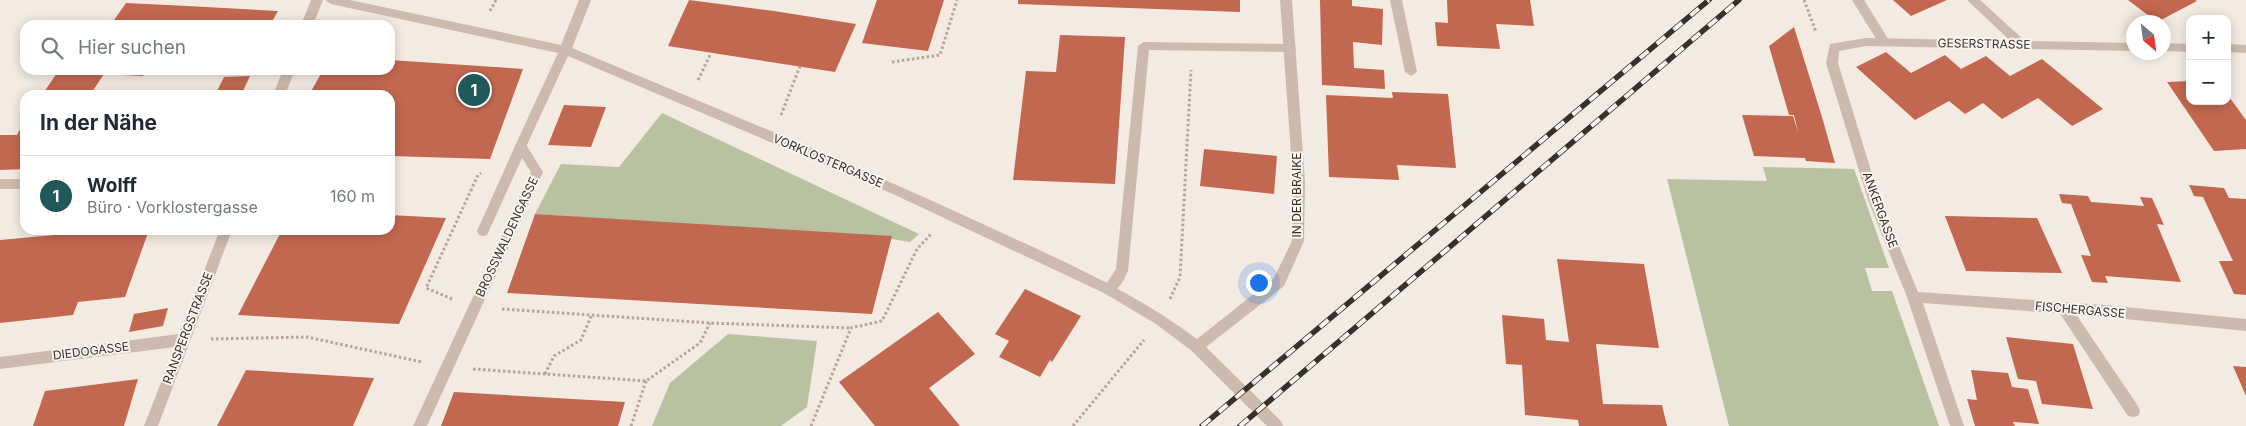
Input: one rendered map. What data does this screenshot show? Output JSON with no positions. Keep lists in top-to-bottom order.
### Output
{
  "streets": {
    "street": [
      "GESERSTRASSE",
      "VORKLOSTERGASSE",
      "IN DER BRAIKE",
      "ANKERGASSE",
      "BROSSWALDENGASSE",
      "FISCHERGASSE",
      "RANSPERGSTRASSE",
      "DIEDOGASSE"
    ]
  },
  "crossings": [
    ["GESERSTRASSE", "ANKERGASSE"],
    ["VORKLOSTERGASSE", "IN DER BRAIKE"],
    ["ANKERGASSE", "FISCHERGASSE"],
    ["RANSPERGSTRASSE", "DIEDOGASSE"]
  ],
  "north": "bottom right",
  "page": {
    "map_buttons": ["+", "−"],
    "search": "Hier suchen",
    "pins": "1",
    "heading": "In der Nähe",
    "list": [
      {
        "mark": "1",
        "name": "Wolff",
        "note": "Büro · Vorklostergasse",
        "value": "160 m"
      }
    ]
  }
}
